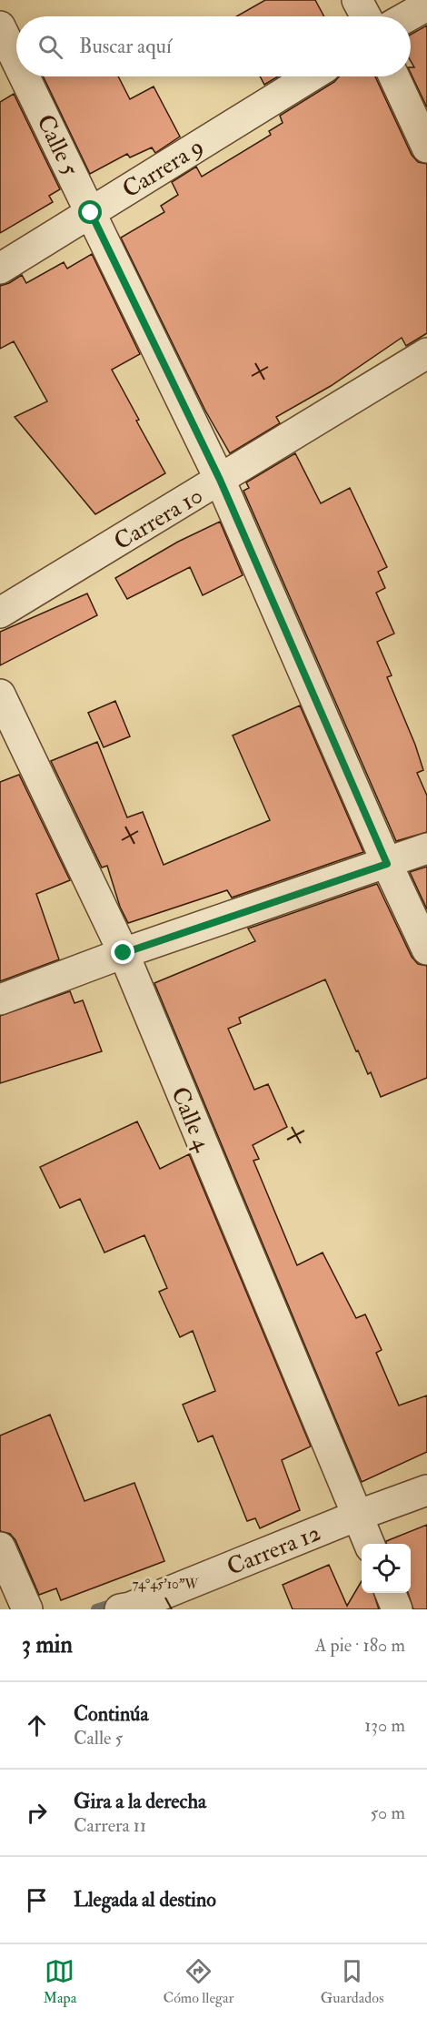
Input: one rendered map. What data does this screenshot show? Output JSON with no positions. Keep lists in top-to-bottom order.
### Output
{
  "streets": {
    "street": [
      "Calle 5",
      "Carrera 9",
      "Carrera 10",
      "Calle 4",
      "Carrera 12"
    ]
  },
  "crossings": [
    ["Calle 5", "Carrera 9"],
    ["Calle 5", "Carrera 10"],
    ["Calle 4", "Carrera 12"]
  ],
  "page": {
    "search": "Buscar aquí",
    "heading": ["3 min", "A pie · 180 m"],
    "list": [
      ["Continúa", "Calle 5", "130 m"],
      ["Gira a la derecha", "Carrera 11", "50 m"],
      "Llegada al destino"
    ],
    "nav": ["Mapa", "Cómo llegar", "Guardados"]
  },
  "coordinates": ["74°45'10\"W"]
}
